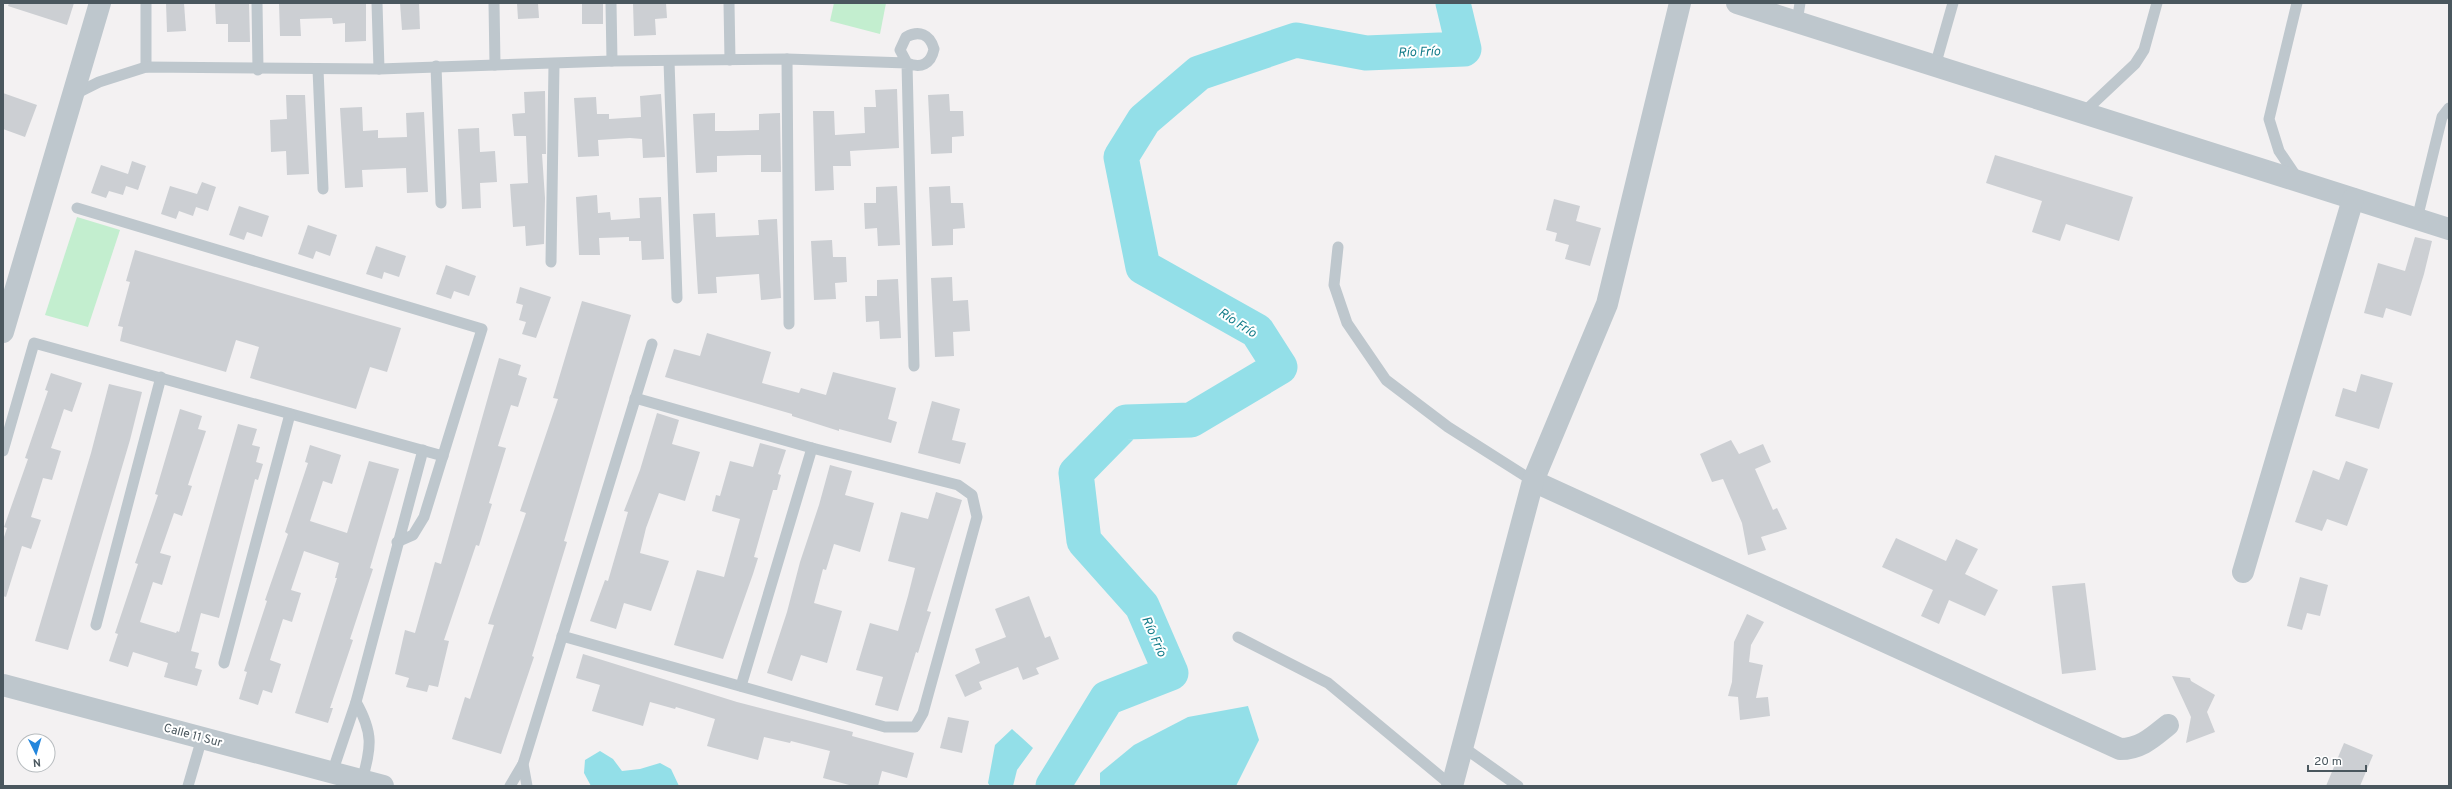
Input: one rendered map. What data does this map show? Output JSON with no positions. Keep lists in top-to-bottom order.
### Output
{
  "streets": {
    "street": ["Calle 11 Sur"]
  },
  "water": ["Río Frío"],
  "scale_bar": "20 m",
  "north": "bottom"
}
